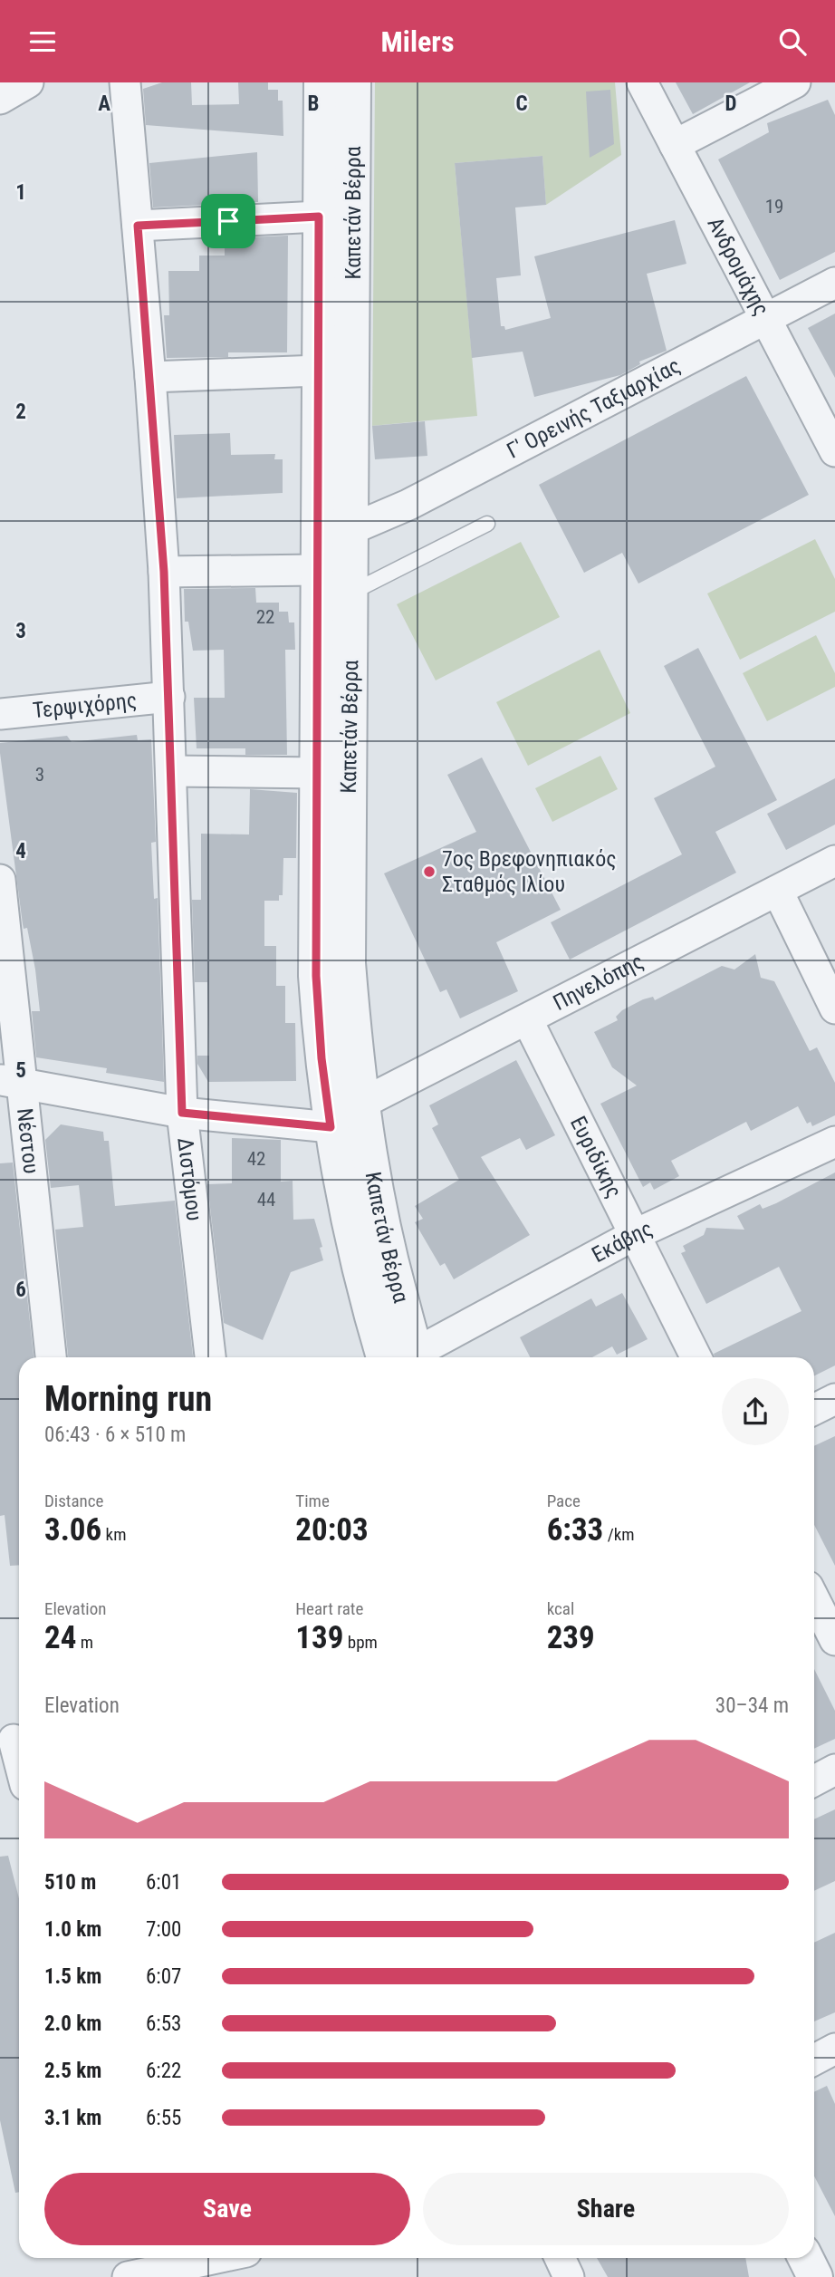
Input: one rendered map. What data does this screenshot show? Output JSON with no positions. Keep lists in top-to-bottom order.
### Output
{
  "streets": {
    "street": [
      "Καπετάν Βέρρα",
      "Ανδρομάχης",
      "Γ' Ορεινής Ταξιαρχίας",
      "Τερψιχόρης",
      "Πηνελόπης",
      "Νέστου",
      "Ευριδίκης",
      "Διστόμου",
      "Εκάβης"
    ]
  },
  "crossings": [
    ["Καπετάν Βέρρα", "Γ' Ορεινής Ταξιαρχίας"],
    ["Καπετάν Βέρρα", "Πηνελόπης"],
    ["Ανδρομάχης", "Γ' Ορεινής Ταξιαρχίας"],
    ["Τερψιχόρης", "Διστόμου"],
    ["Πηνελόπης", "Ευριδίκης"],
    ["Ευριδίκης", "Εκάβης"]
  ],
  "places": ["7ος Βρεφονηπιακός Σταθμός Ιλίου"],
  "house_numbers": [
    "19",
    "22",
    "3",
    "42",
    "44"
  ],
  "page": {
    "header": "Milers",
    "heading": ["Morning run", "06:43 · 6 × 510 m"],
    "stats": [
      ["Distance", "3.06 km"],
      ["Time", "20:03"],
      ["Pace", "6:33 /km"],
      ["Elevation", "24 m"],
      ["Heart rate", "139 bpm"],
      ["kcal", "239"]
    ],
    "chart": ["Elevation", "30–34 m"],
    "list": [
      {
        "name": "510 m",
        "note": "6:01"
      },
      {
        "name": "1.0 km",
        "note": "7:00"
      },
      {
        "name": "1.5 km",
        "note": "6:07"
      },
      {
        "name": "2.0 km",
        "note": "6:53"
      },
      {
        "name": "2.5 km",
        "note": "6:22"
      },
      {
        "name": "3.1 km",
        "note": "6:55"
      }
    ],
    "buttons": ["Save", "Share"]
  },
  "grid": {
    "columns": [
      "A",
      "B",
      "C",
      "D"
    ],
    "rows": [
      "1",
      "2",
      "3",
      "4",
      "5",
      "6"
    ]
  }
}
